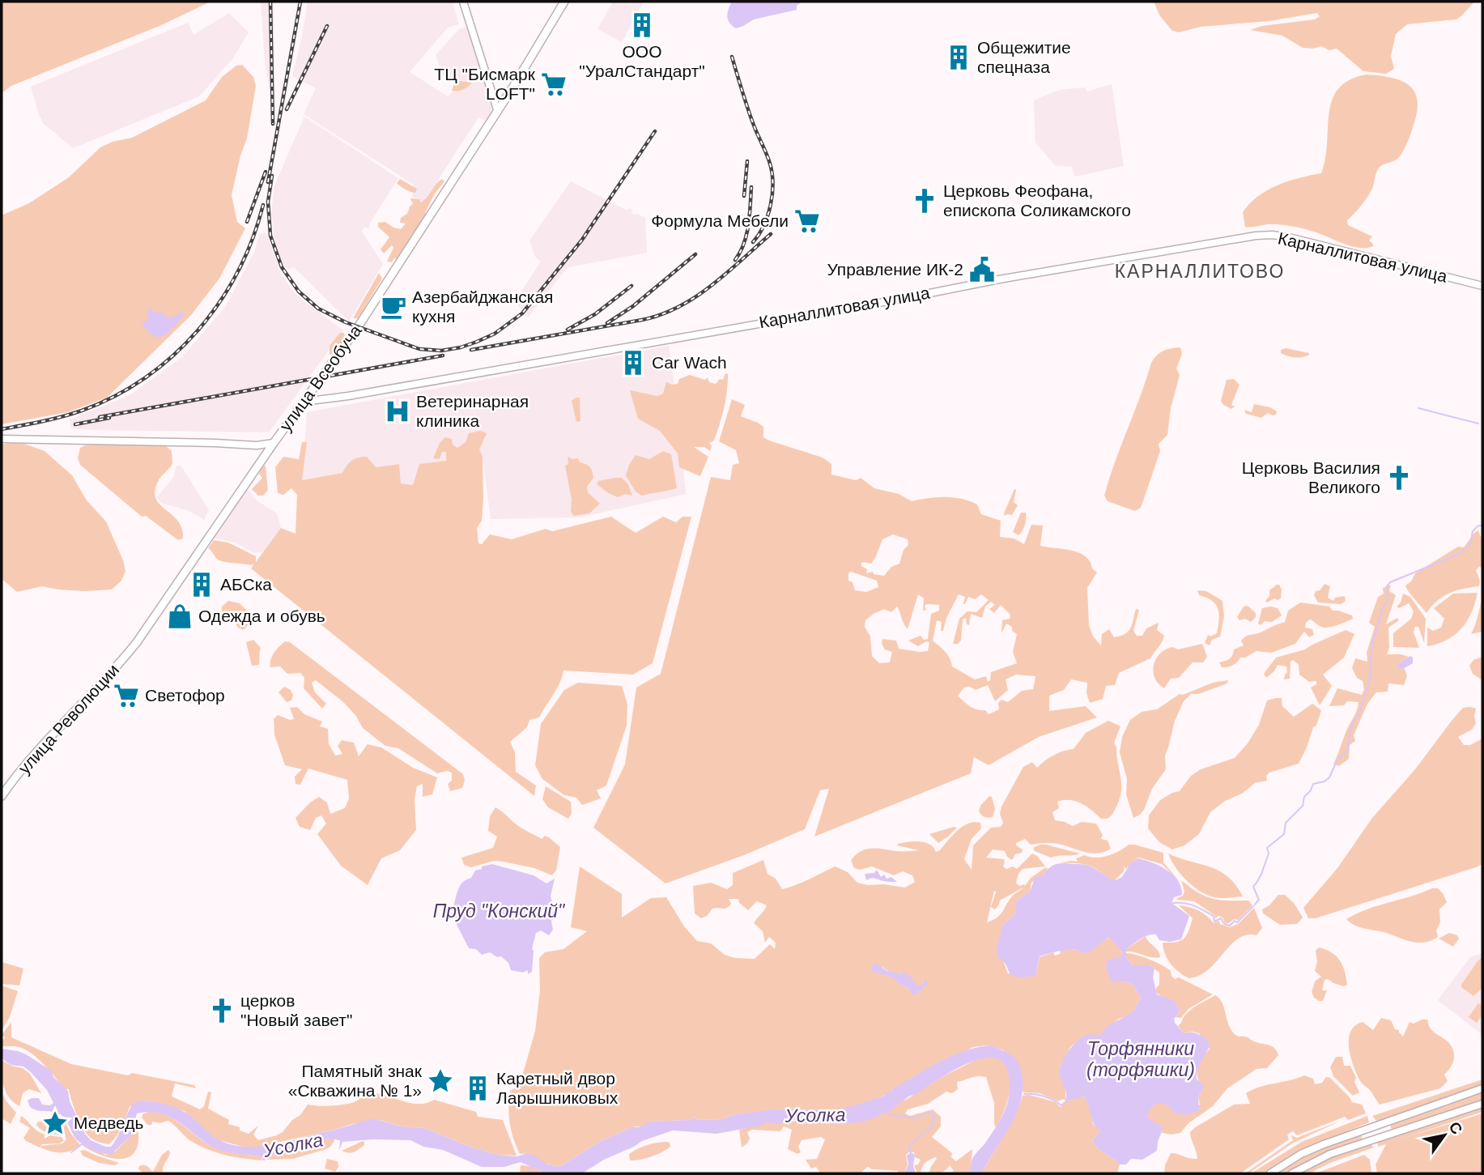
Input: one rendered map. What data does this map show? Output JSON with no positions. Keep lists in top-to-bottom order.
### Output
{
  "streets": {
    "main road": ["улица Всеобуча", "улица Революции"],
    "street": ["Карналлитовая улица"]
  },
  "crossings": [
    ["Карналлитовая улица", "улица Всеобуча"],
    ["улица Всеобуча", "улица Революции"]
  ],
  "districts": ["КАРНАЛЛИТОВО"],
  "water": ["Пруд \"Конский\"", "Торфянники (торфяшки)", "Усолка"],
  "places": {
    "building": [
      "ООО \"УралСтандарт\"",
      "Общежитие спецназа",
      "Car Wach",
      "АБСка",
      "Каретный двор Ларышниковых"
    ],
    "supermarket": ["ТЦ \"Бисмарк LOFT\"", "Формула Мебели", "Светофор"],
    "church": ["Церковь Феофана, епископа Соликамского", "Церковь Василия Великого", "церков \"Новый завет\""],
    "public building": ["Управление ИК-2"],
    "cafe": ["Азербайджанская кухня"],
    "hospital": ["Ветеринарная клиника"],
    "shop": ["Одежда и обувь"],
    "place": ["Памятный знак «Скважина № 1»", "Медведь"]
  },
  "north": "top right"
}
